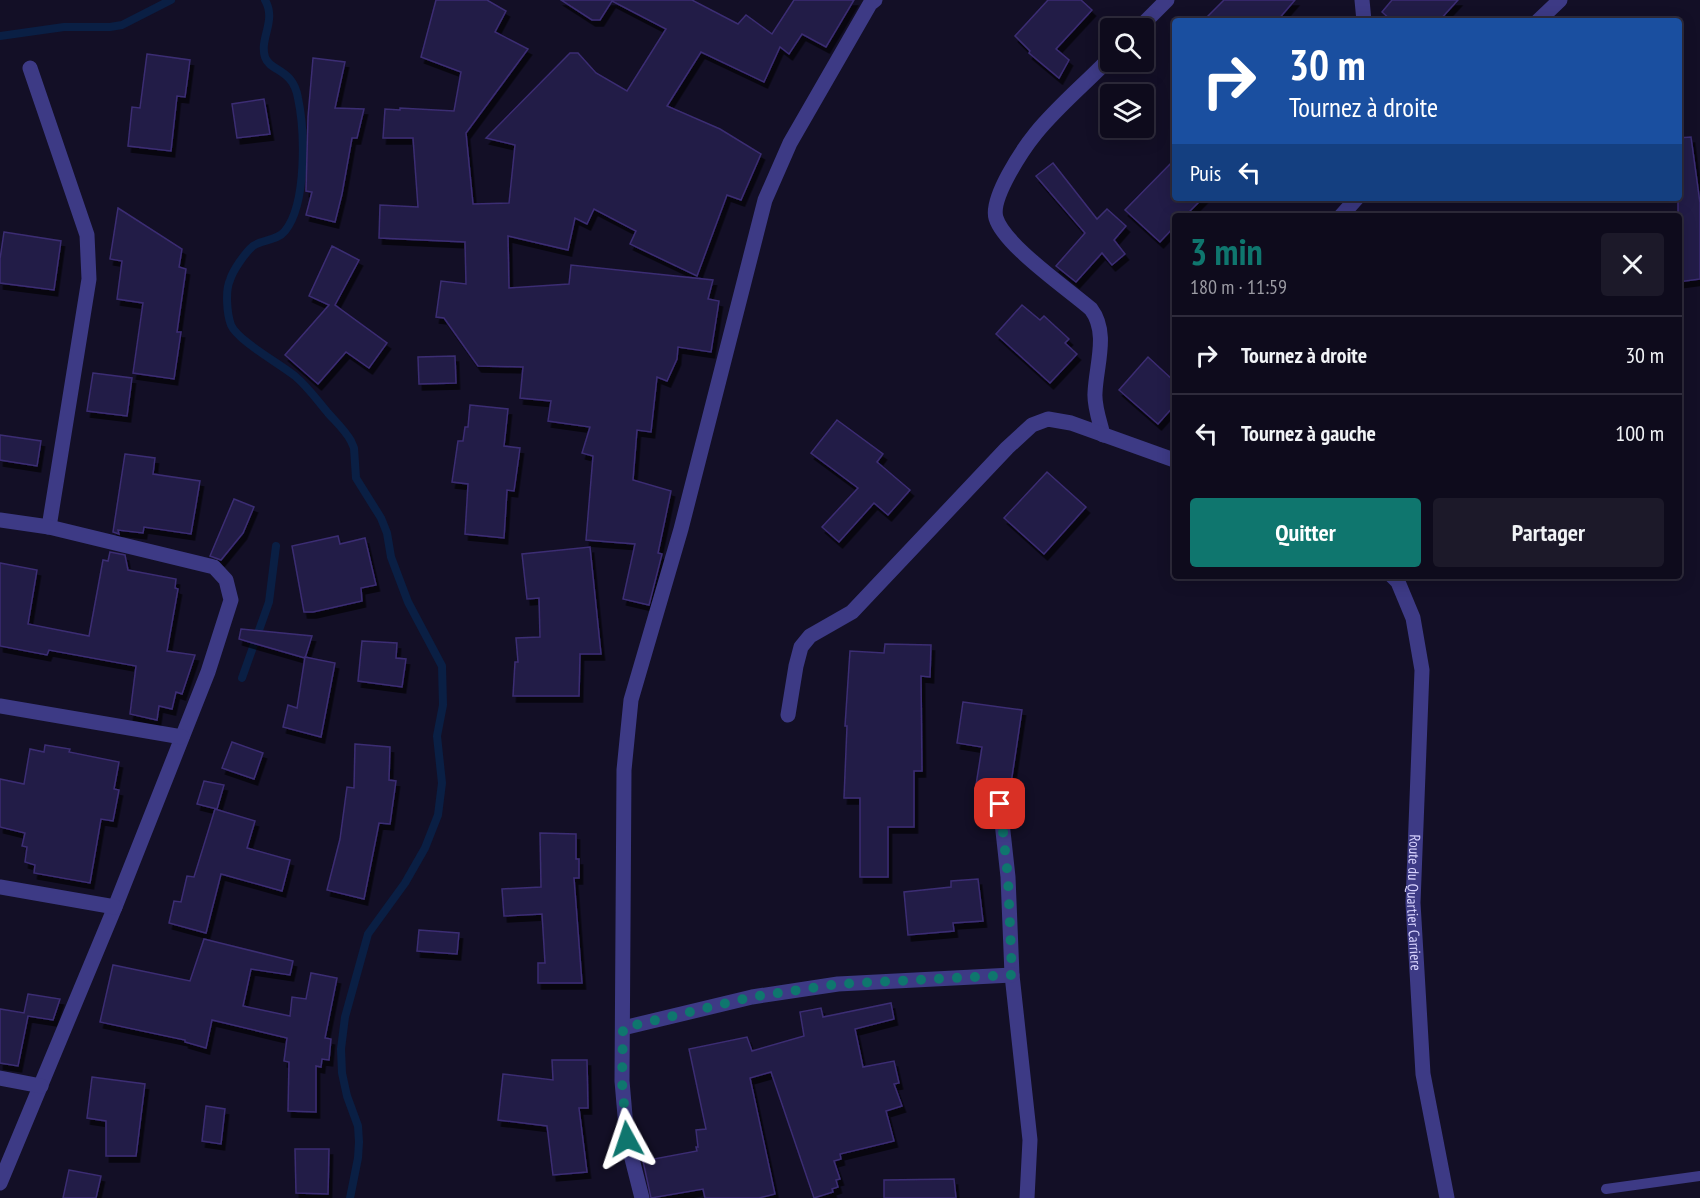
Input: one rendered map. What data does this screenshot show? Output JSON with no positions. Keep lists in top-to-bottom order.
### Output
{
  "streets": {
    "street": ["Route du Quartier Carriere"]
  },
  "page": {
    "turn": ["30 m", "Tournez à droite"],
    "then": "Puis",
    "heading": ["3 min", "180 m · 11:59"],
    "list": [
      {
        "name": "Tournez à droite",
        "value": "30 m"
      },
      {
        "name": "Tournez à gauche",
        "value": "100 m"
      }
    ],
    "buttons": ["Quitter", "Partager"]
  }
}
